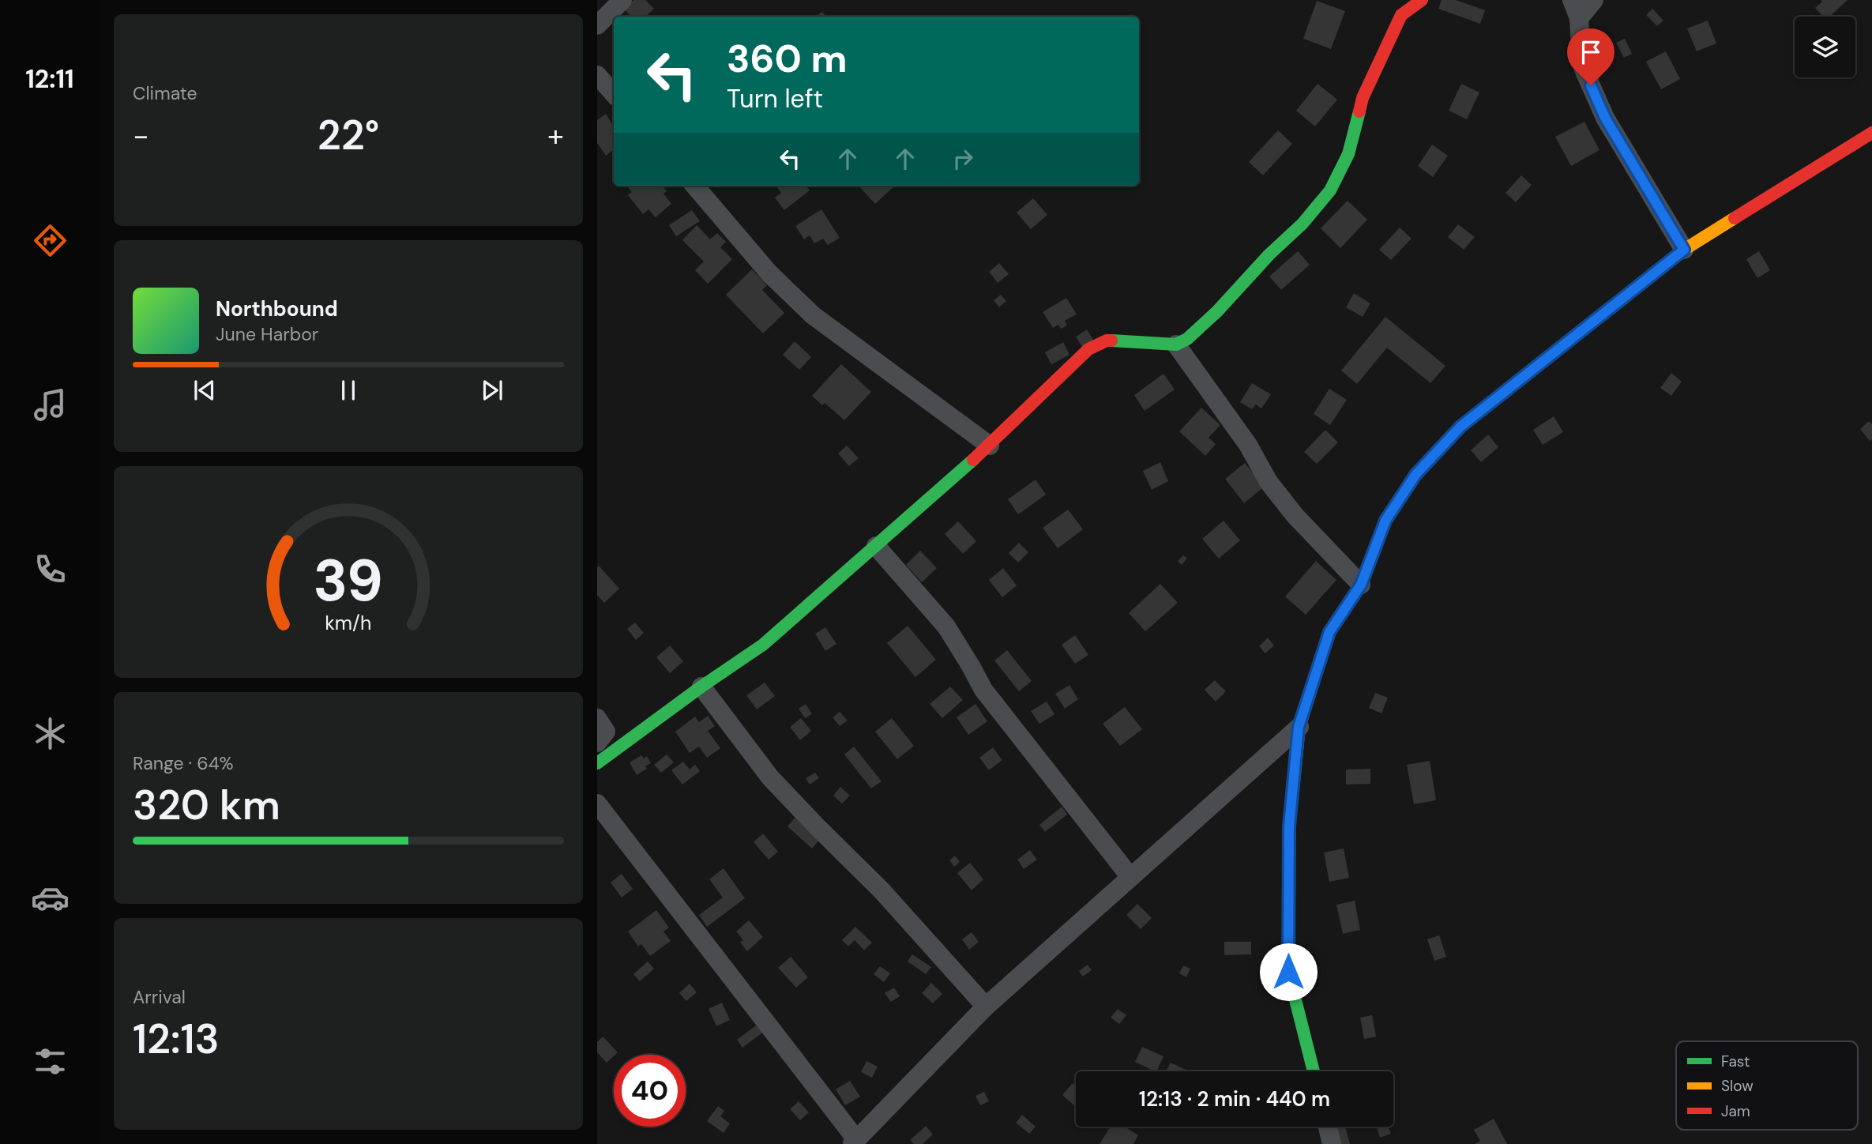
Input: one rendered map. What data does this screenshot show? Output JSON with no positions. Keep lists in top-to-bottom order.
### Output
{
  "legend": ["Fast", "Slow", "Jam"],
  "page": {
    "tabs": "12:11",
    "tile": [
      "Climate",
      ["Range · 64%", "320 km"],
      ["Arrival", "12:13"]
    ],
    "turn": ["360 m", "Turn left"],
    "heat": ["−", "22°", "+"],
    "song": ["Northbound", "June Harbor"],
    "limit": "40",
    "trip": "12:13 · 2 min · 440 m",
    "gauge": ["39", "km/h"]
  }
}
